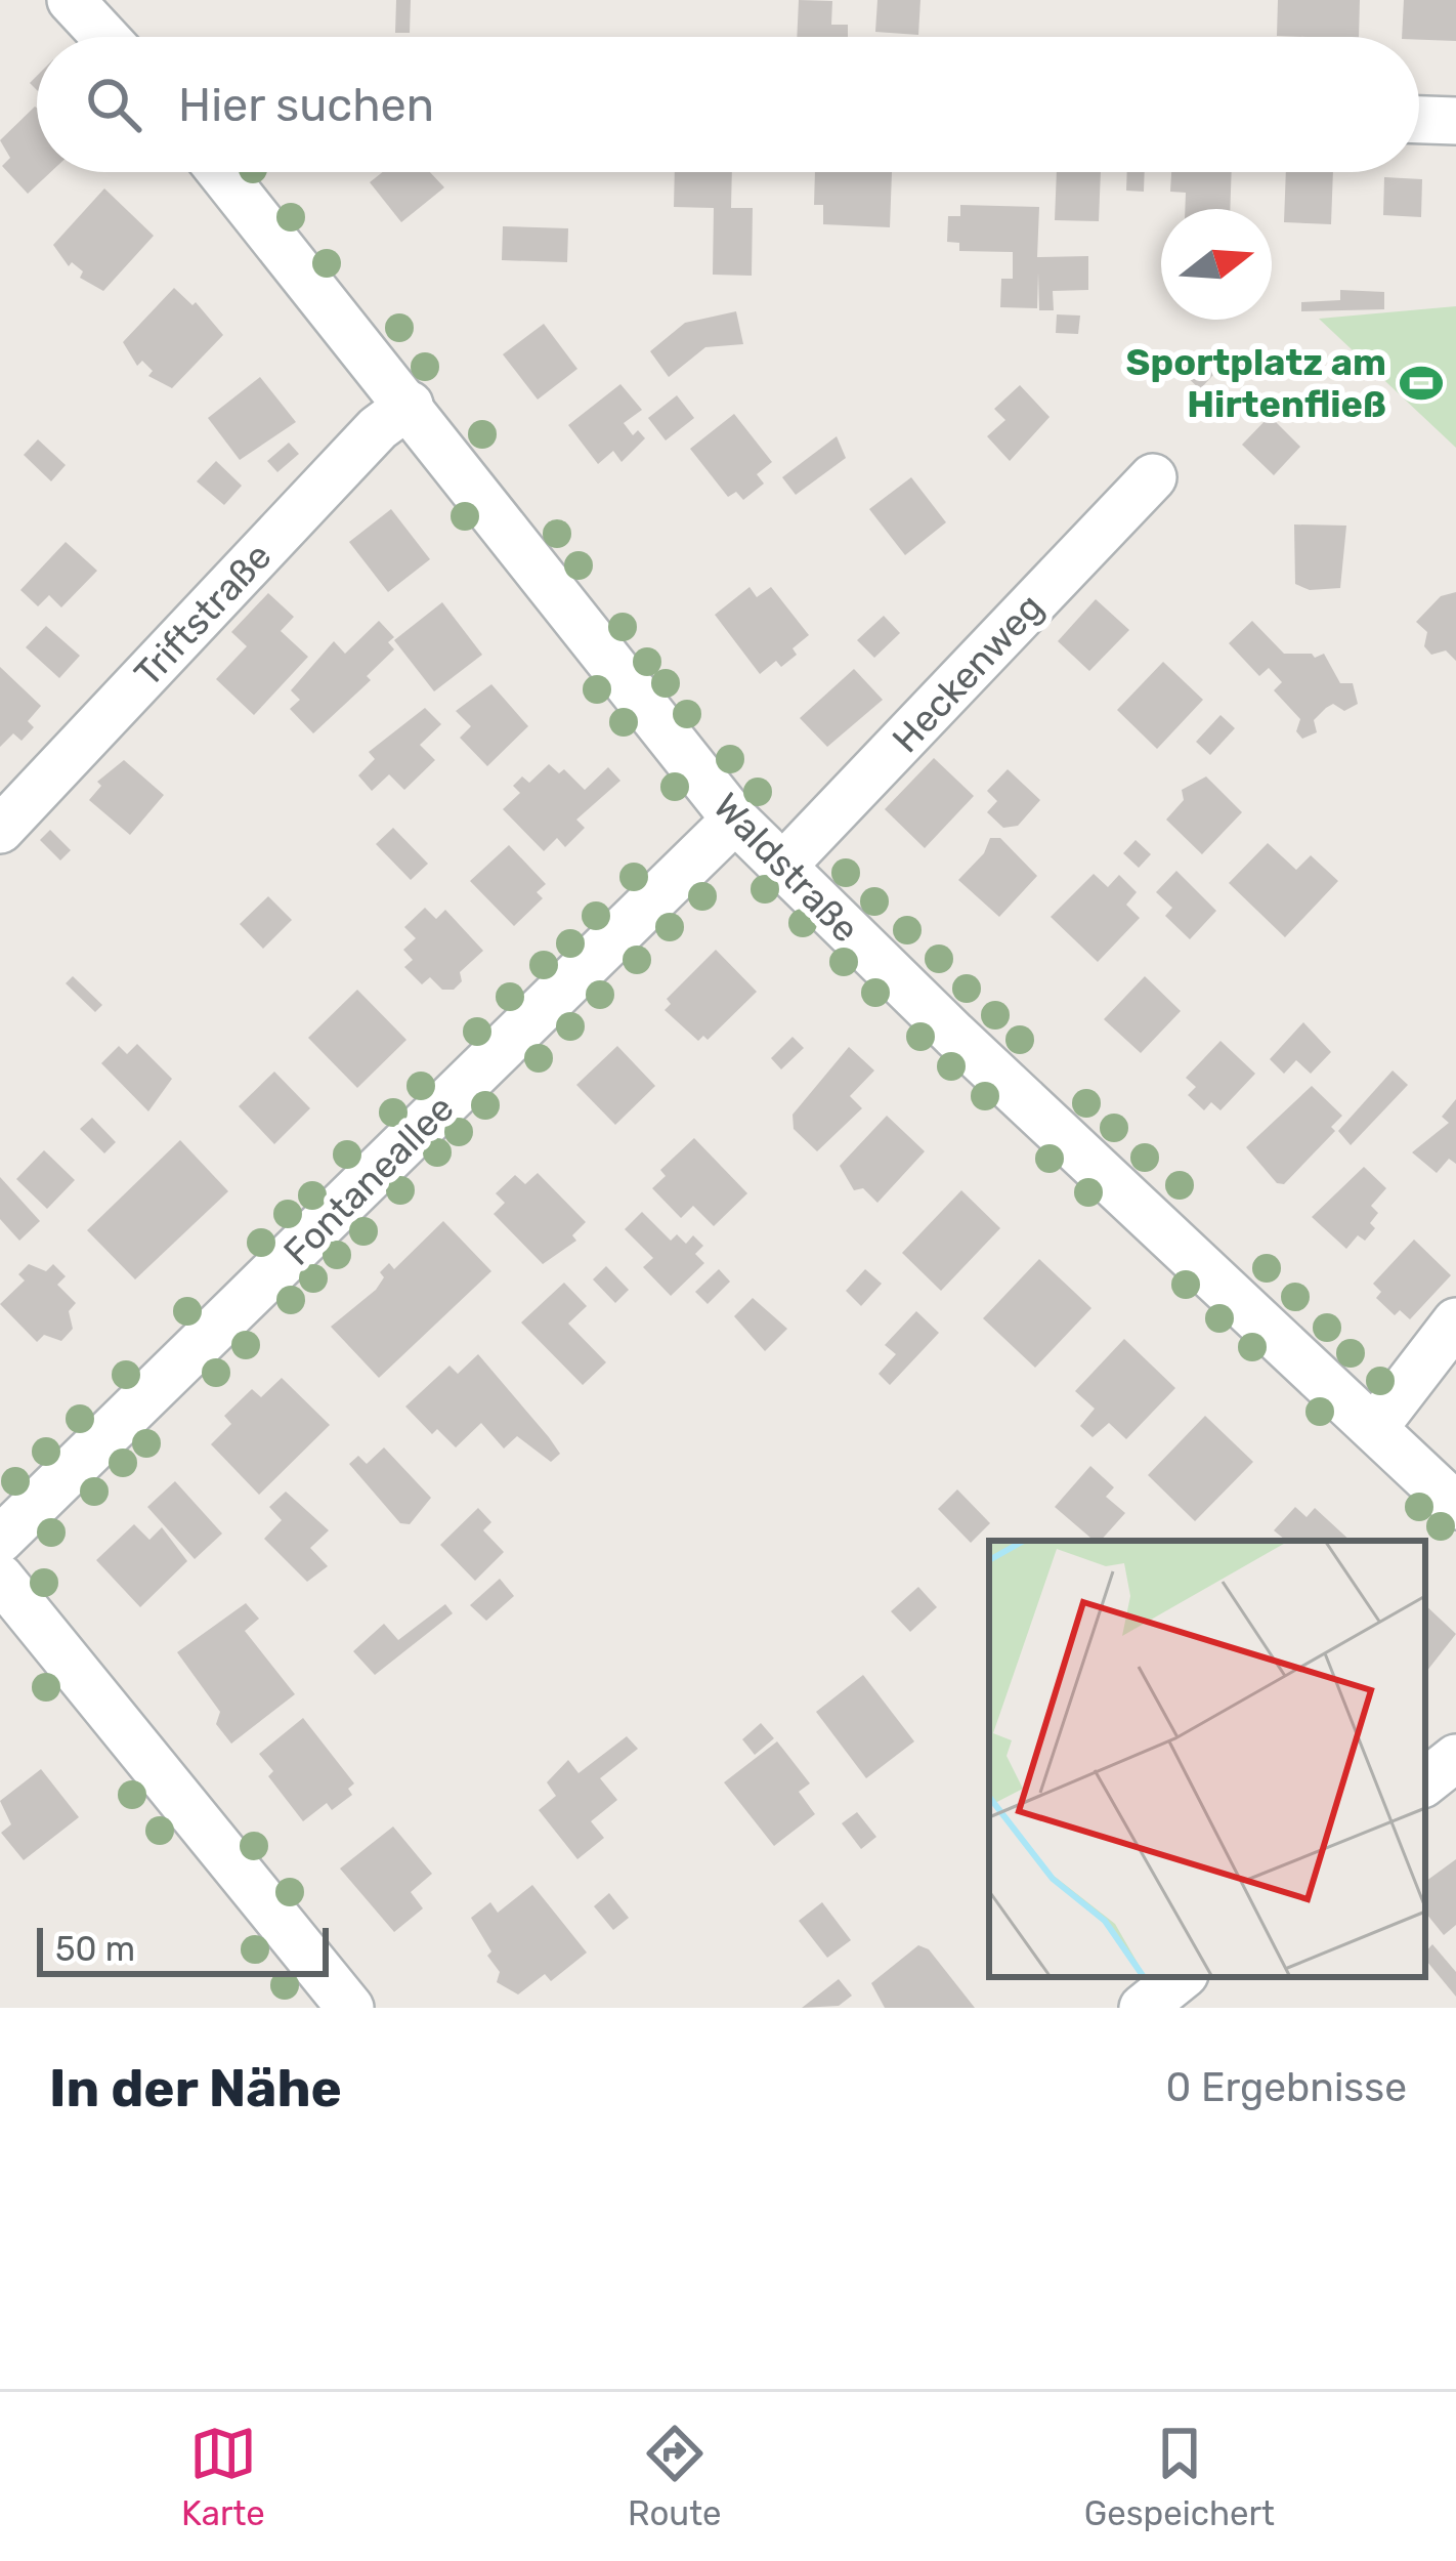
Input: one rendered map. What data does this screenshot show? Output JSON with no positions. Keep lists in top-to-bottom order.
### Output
{
  "streets": {
    "street": [
      "Triftstraße",
      "Heckenweg",
      "Waldstraße",
      "Fontaneallee"
    ]
  },
  "crossings": [
    ["Triftstraße", "Waldstraße"],
    ["Heckenweg", "Waldstraße"],
    ["Waldstraße", "Fontaneallee"]
  ],
  "places": {
    "sports": ["Sportplatz am Hirtenfließ"]
  },
  "scale_bar": "50 m",
  "north": "right",
  "page": {
    "search": "Hier suchen",
    "scale": "50 m",
    "heading": ["In der Nähe", "0 Ergebnisse"],
    "nav": ["Karte", "Route", "Gespeichert"]
  }
}
